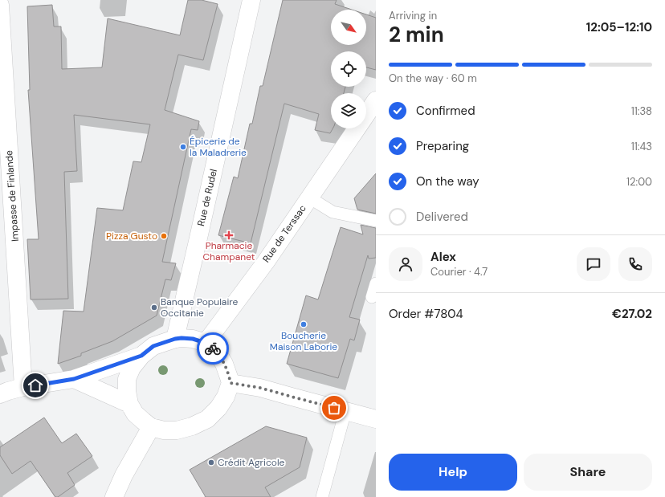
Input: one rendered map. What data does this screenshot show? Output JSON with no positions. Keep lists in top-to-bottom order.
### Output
{
  "streets": {
    "street": ["Impasse de Finlande", "Rue de Rudel", "Rue de Terssac"]
  },
  "crossings": [
    ["Rue de Rudel", "Rue de Terssac"]
  ],
  "places": {
    "other": [
      "Épicerie de la Maladrerie",
      "Pizza Gusto",
      "Banque Populaire Occitanie",
      "Boucherie Maison Laborie",
      "Crédit Agricole"
    ],
    "health": ["Pharmacie Champanet"]
  },
  "north": "bottom right",
  "page": {
    "heading": ["2 min", "Arriving in", "12:05–12:10"],
    "panel": [
      "Alex",
      "Courier · 4.7",
      "Order #7804",
      "€27.02"
    ],
    "bar": "On the way · 60 m",
    "list": [
      ["Confirmed", "11:38"],
      ["Preparing", "11:43"],
      ["On the way", "12:00"],
      "Delivered"
    ],
    "buttons": ["Help", "Share"]
  }
}
